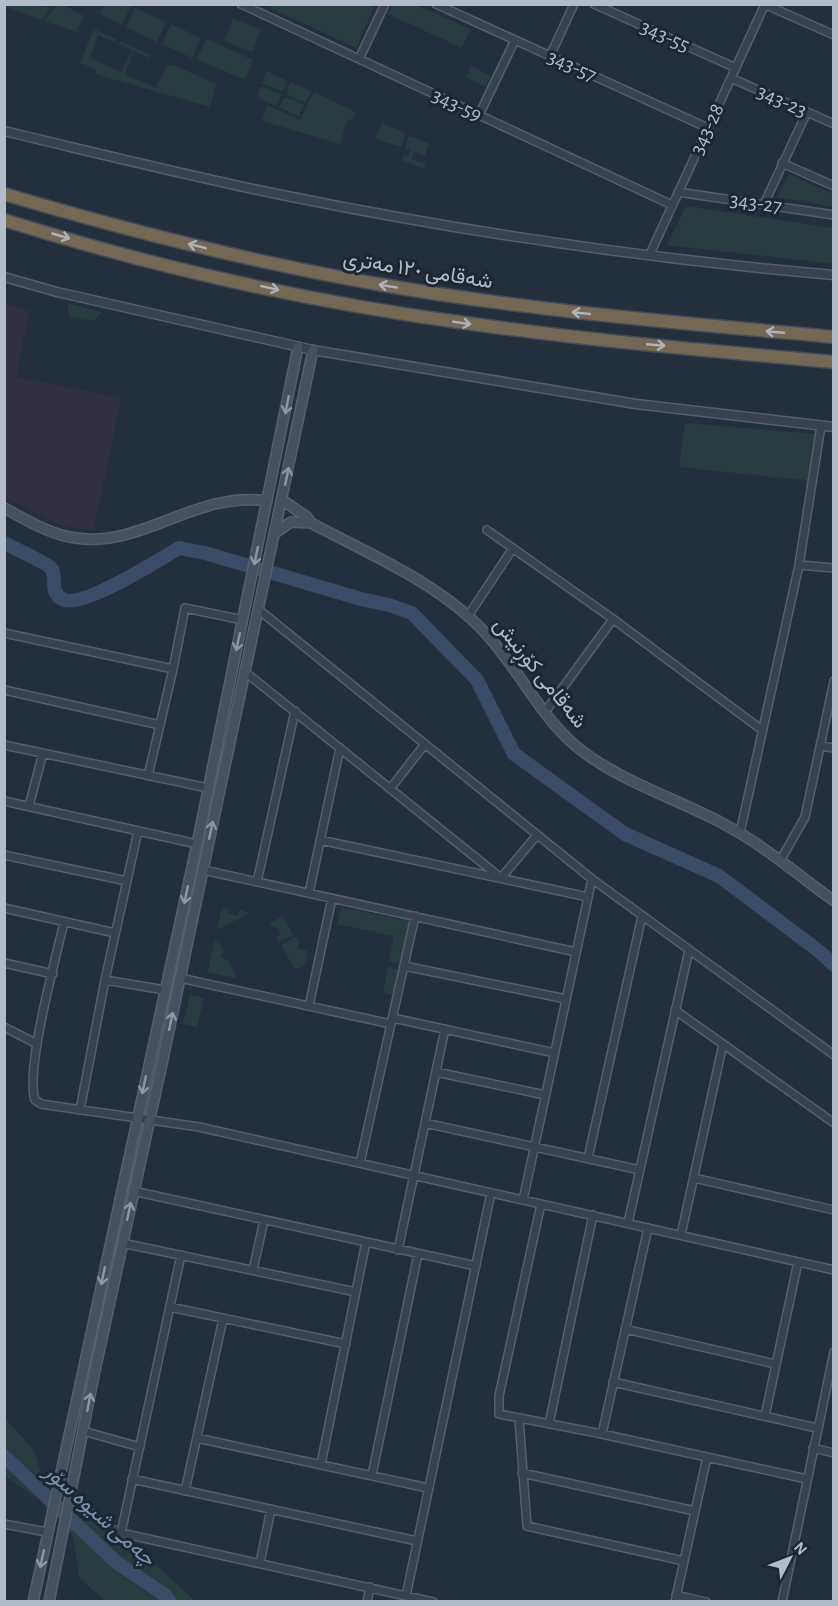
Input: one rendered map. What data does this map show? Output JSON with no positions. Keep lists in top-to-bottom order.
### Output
{
  "streets": {
    "highway": ["شەقامی ١٢٠ مەتری"],
    "main road": ["شەقامی کۆڕنیش"],
    "street": [
      "343-55",
      "343-57",
      "343-23",
      "343-59",
      "343-28",
      "343-27"
    ]
  },
  "crossings": [
    ["343-55", "343-28"],
    ["343-57", "343-28"],
    ["343-23", "343-28"],
    ["343-59", "343-28"],
    ["343-28", "343-27"]
  ],
  "water": ["چەمی شیوە سۆر"],
  "north": "top right"
}
